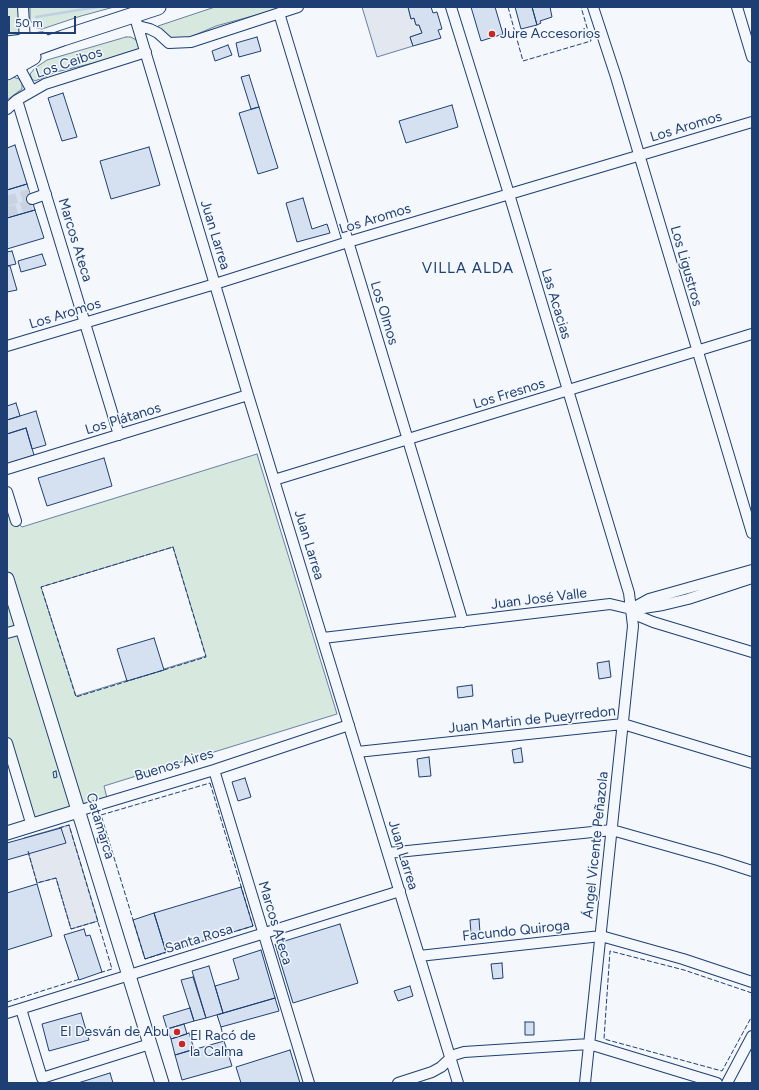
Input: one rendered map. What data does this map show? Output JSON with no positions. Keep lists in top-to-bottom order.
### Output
{
  "streets": {
    "main road": ["Buenos Aires", "Catamarca"],
    "street": [
      "Los Ceibos",
      "Los Aromos",
      "Juan Larrea",
      "Marcos Ateca",
      "Los Ligustros",
      "Las Acacias",
      "Los Olmos",
      "Los Fresnos",
      "Los Plátanos",
      "Juan José Valle",
      "Juan Martin de Pueyrredon",
      "Ángel Vicente Peñazola",
      "Facundo Quiroga",
      "Santa Rosa"
    ]
  },
  "crossings": [
    ["Los Ceibos", "Juan Larrea"],
    ["Los Ceibos", "Marcos Ateca"],
    ["Los Aromos", "Juan Larrea"],
    ["Los Aromos", "Marcos Ateca"],
    ["Los Aromos", "Los Ligustros"],
    ["Los Aromos", "Las Acacias"],
    ["Los Aromos", "Los Olmos"],
    ["Juan Larrea", "Los Fresnos"],
    ["Juan Larrea", "Los Plátanos"],
    ["Juan Larrea", "Juan José Valle"],
    ["Juan Larrea", "Juan Martin de Pueyrredon"],
    ["Juan Larrea", "Buenos Aires"],
    ["Juan Larrea", "Facundo Quiroga"],
    ["Juan Larrea", "Santa Rosa"],
    ["Marcos Ateca", "Los Plátanos"],
    ["Marcos Ateca", "Buenos Aires"],
    ["Marcos Ateca", "Santa Rosa"],
    ["Los Ligustros", "Los Fresnos"],
    ["Las Acacias", "Los Fresnos"],
    ["Las Acacias", "Juan José Valle"],
    ["Las Acacias", "Ángel Vicente Peñazola"],
    ["Los Olmos", "Los Fresnos"],
    ["Los Olmos", "Juan José Valle"],
    ["Juan José Valle", "Ángel Vicente Peñazola"],
    ["Juan Martin de Pueyrredon", "Ángel Vicente Peñazola"],
    ["Buenos Aires", "Catamarca"],
    ["Catamarca", "Santa Rosa"],
    ["Ángel Vicente Peñazola", "Facundo Quiroga"]
  ],
  "districts": ["VILLA ALDA"],
  "places": ["Jure Accesorios", "El Desván de Abu", "El Racó de la Calma"],
  "scale_bar": "50 m"
}
